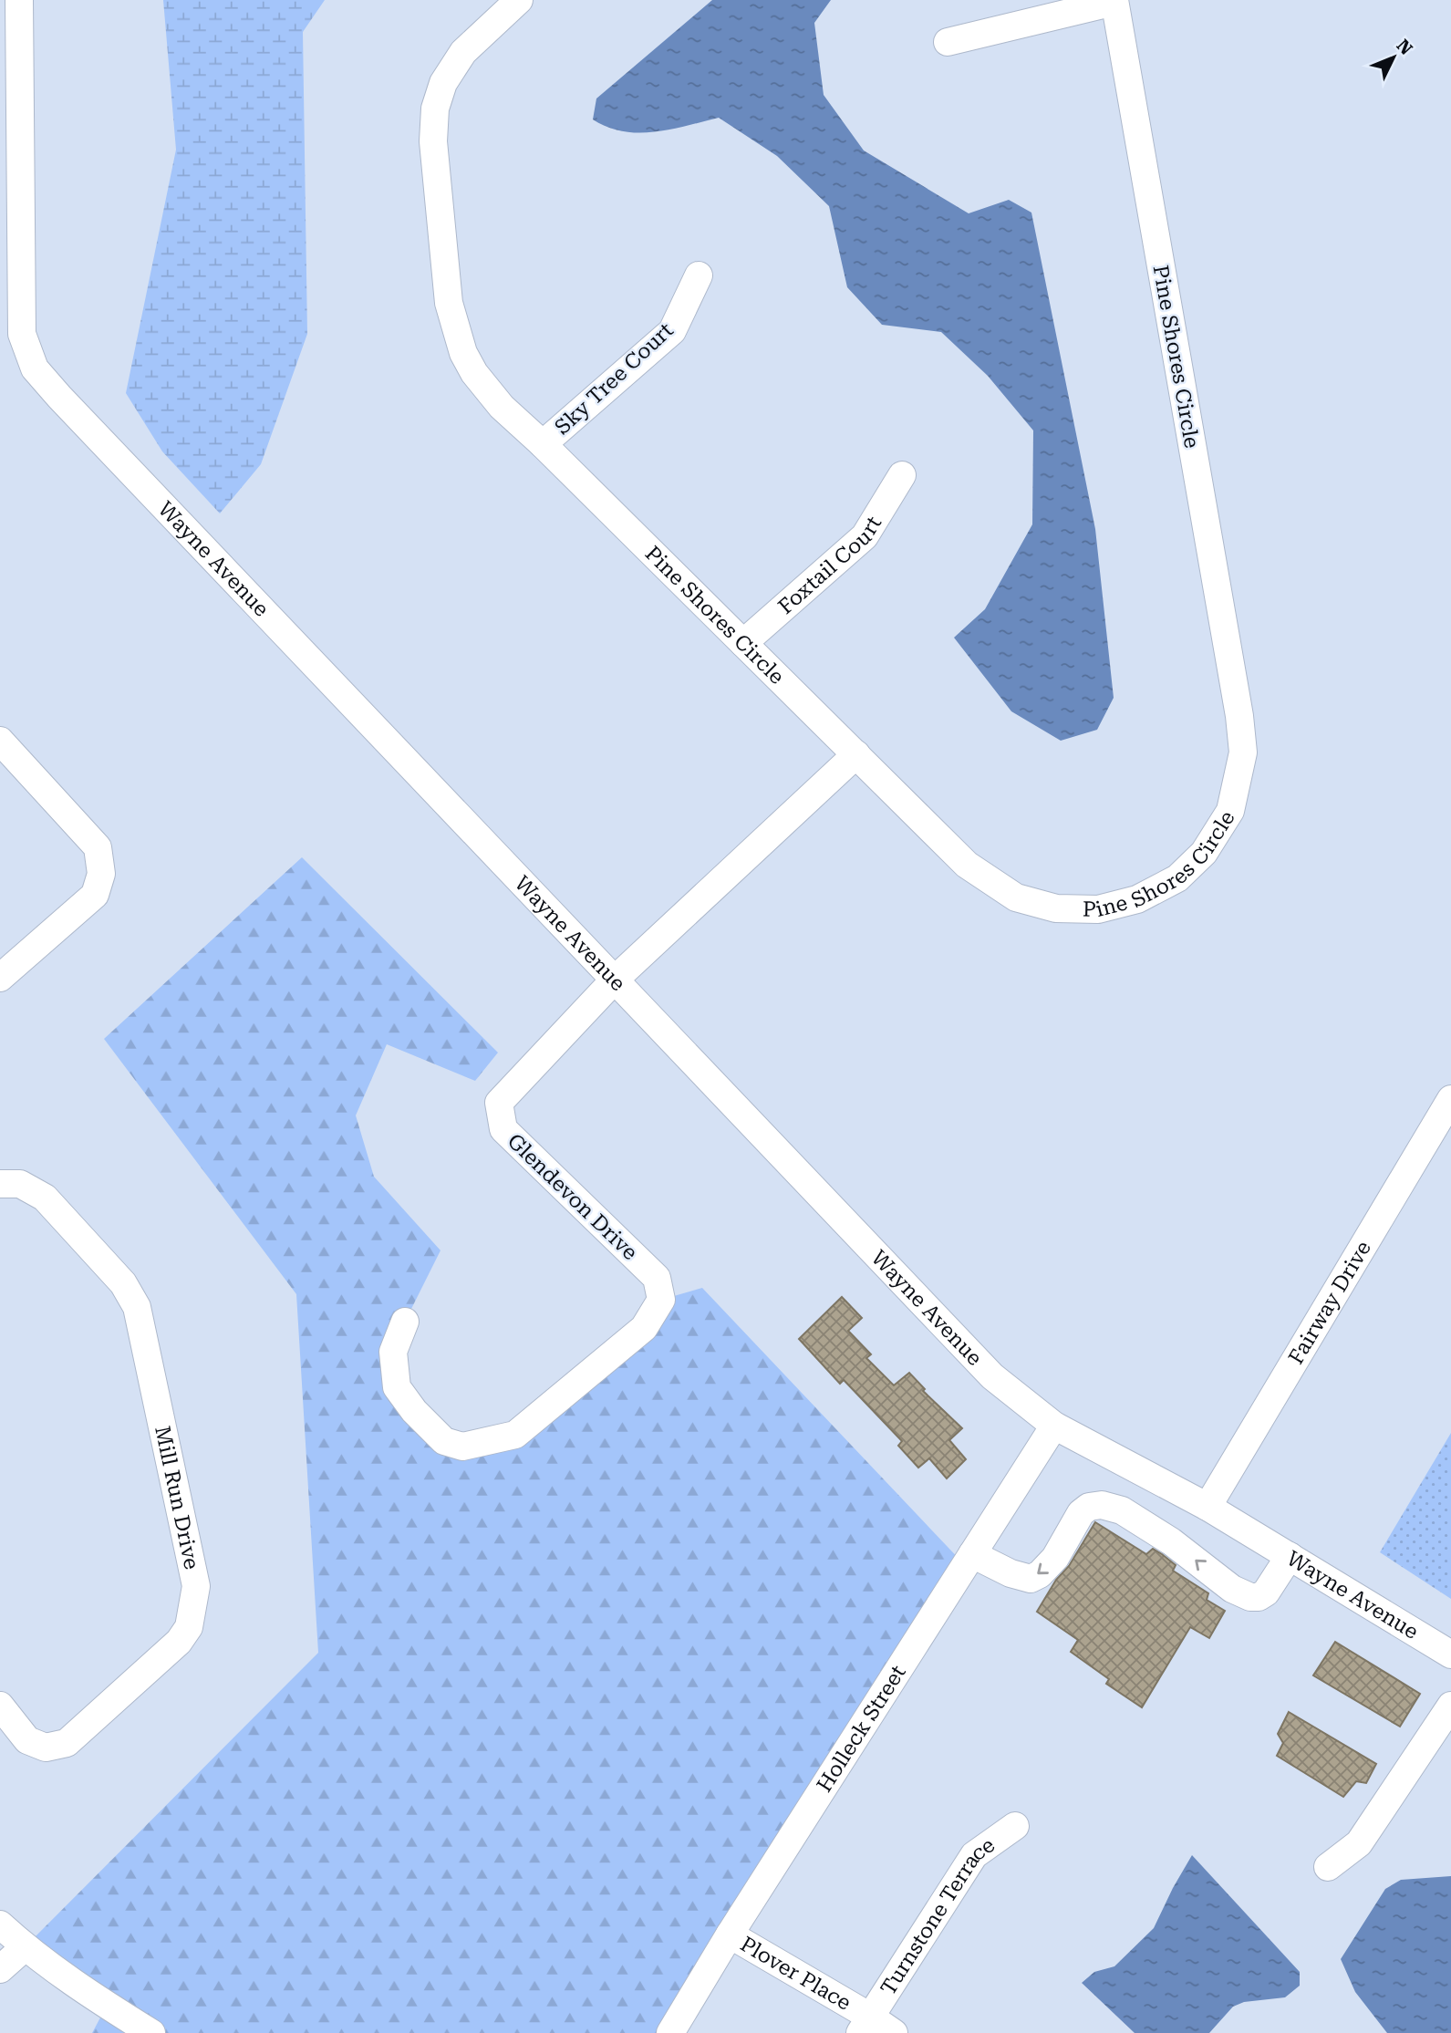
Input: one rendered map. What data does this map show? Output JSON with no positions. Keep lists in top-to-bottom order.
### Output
{
  "streets": {
    "street": [
      "Pine Shores Circle",
      "Sky Tree Court",
      "Wayne Avenue",
      "Foxtail Court",
      "Glendevon Drive",
      "Fairway Drive",
      "Mill Run Drive",
      "Holleck Street",
      "Turnstone Terrace",
      "Plover Place"
    ]
  },
  "crossings": [
    ["Pine Shores Circle", "Sky Tree Court"],
    ["Pine Shores Circle", "Foxtail Court"],
    ["Pine Shores Circle", "Glendevon Drive"],
    ["Wayne Avenue", "Glendevon Drive"],
    ["Wayne Avenue", "Fairway Drive"],
    ["Wayne Avenue", "Holleck Street"],
    ["Holleck Street", "Plover Place"],
    ["Turnstone Terrace", "Plover Place"]
  ],
  "north": "top right"
}
